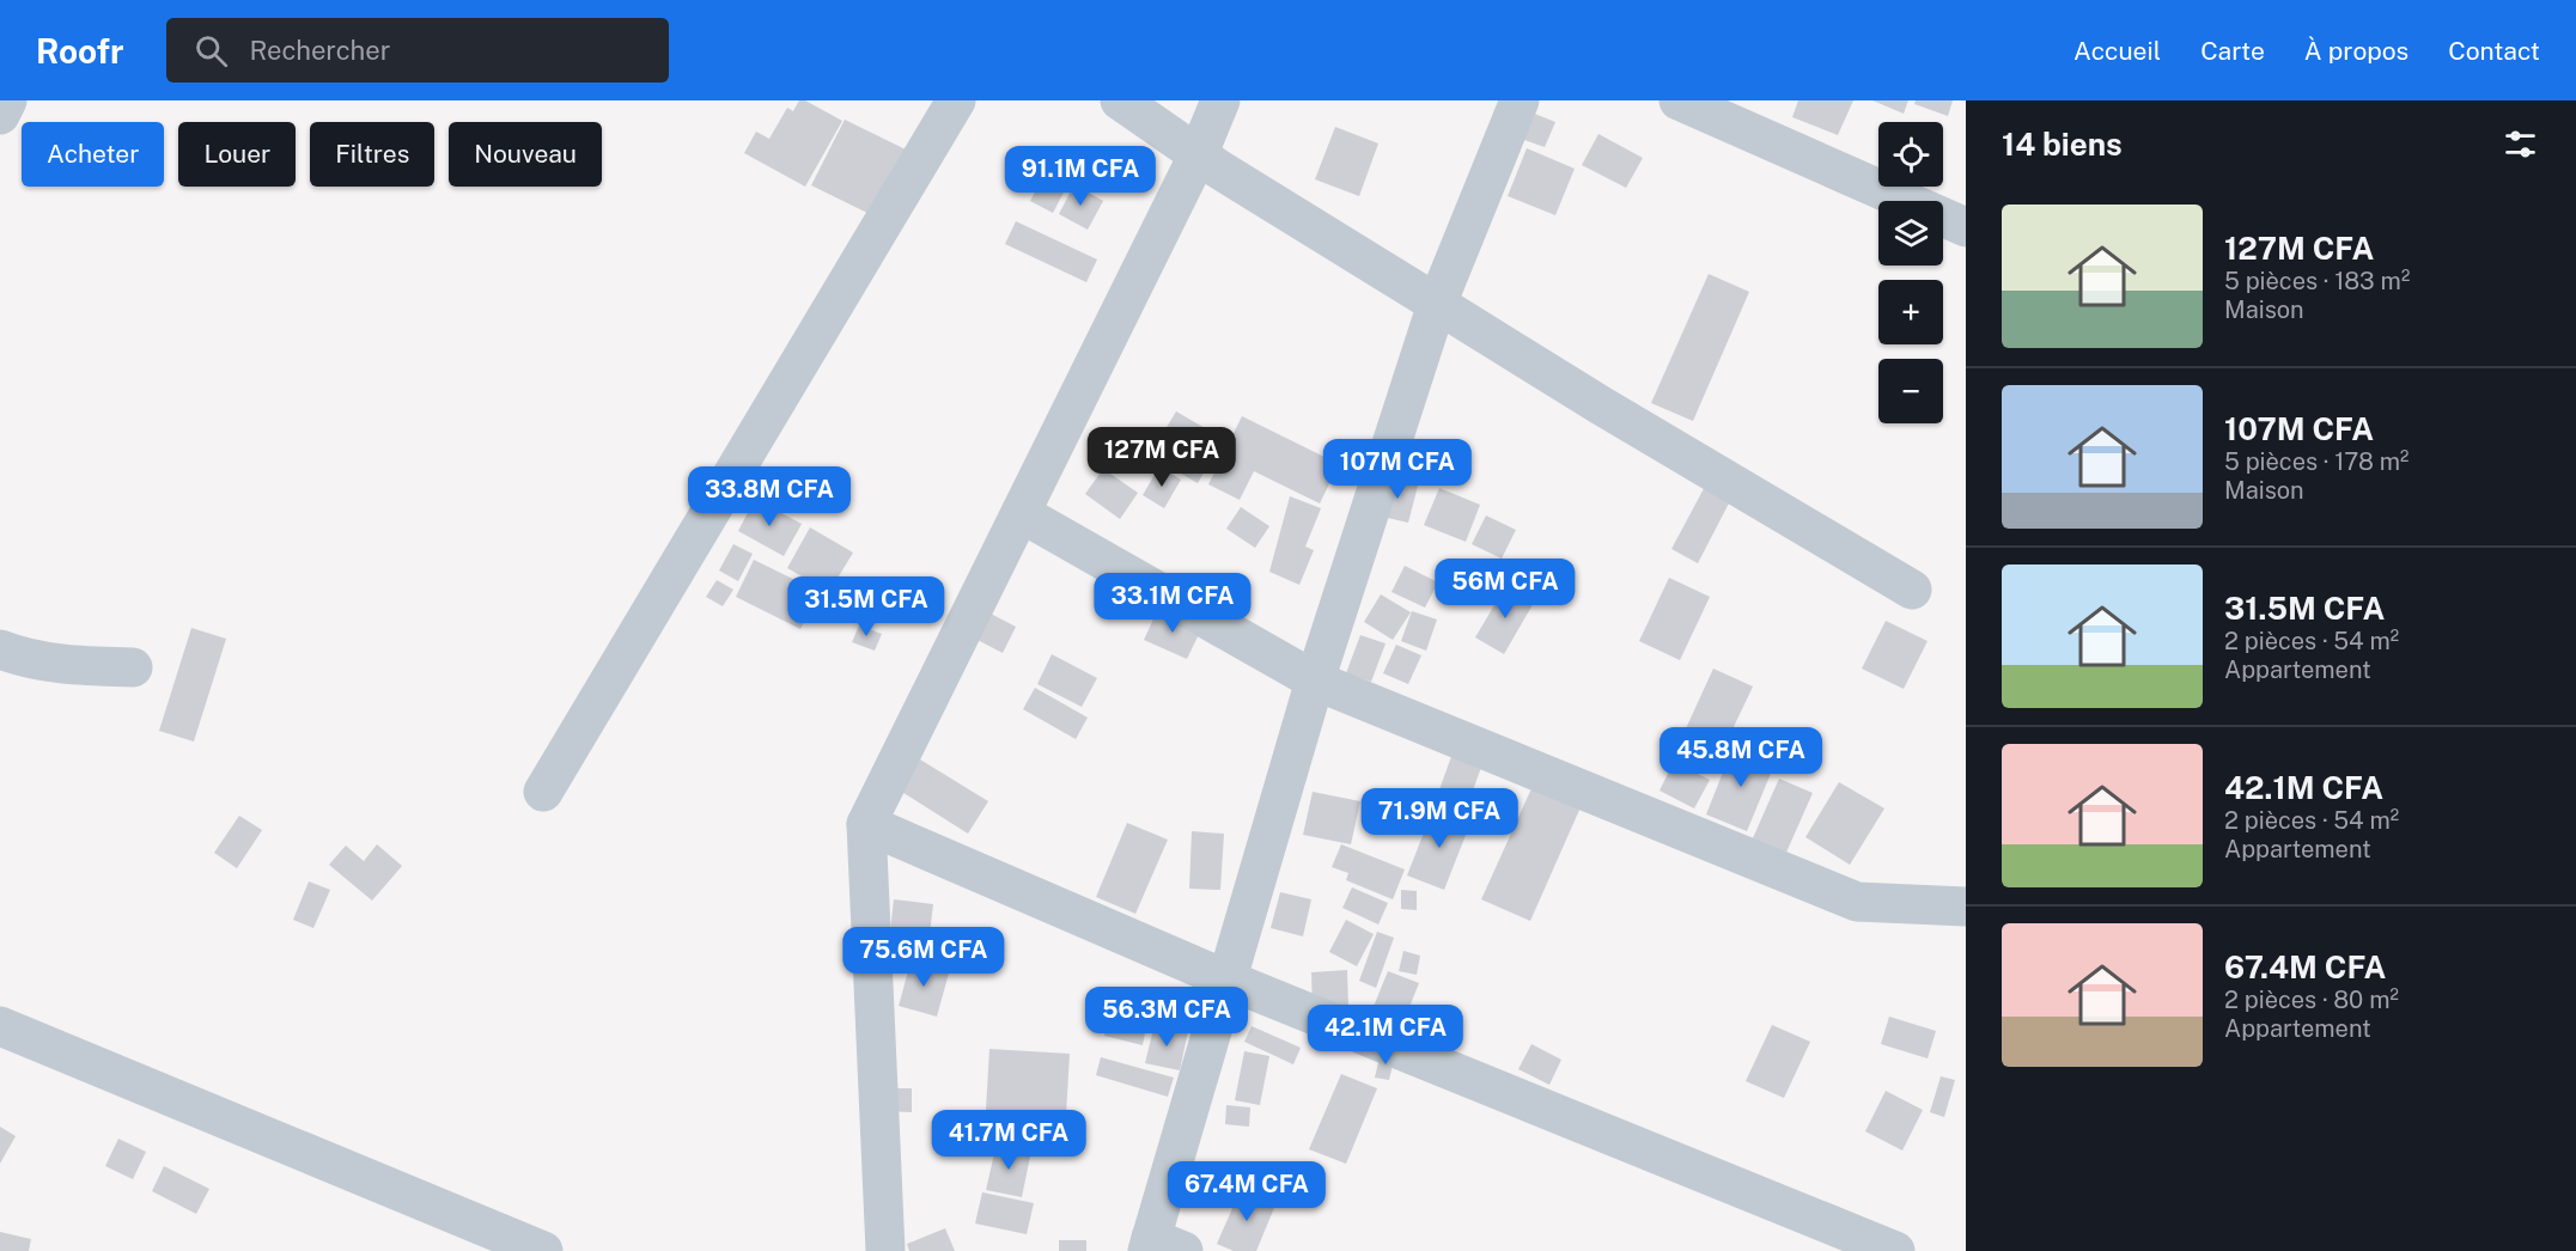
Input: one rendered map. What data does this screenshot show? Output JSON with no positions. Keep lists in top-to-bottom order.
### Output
{
  "page": {
    "header": "Roofr",
    "search": "Rechercher",
    "nav": [
      "Accueil",
      "Carte",
      "À propos",
      "Contact"
    ],
    "heading": "14 biens",
    "map_buttons": ["+", "−"],
    "chip": [
      "Acheter",
      "Louer",
      "Filtres",
      "Nouveau"
    ],
    "price": [
      "91.1M CFA",
      "127M CFA",
      "107M CFA",
      "33.8M CFA",
      "56M CFA",
      "33.1M CFA",
      "31.5M CFA",
      "45.8M CFA",
      "71.9M CFA",
      "75.6M CFA",
      "56.3M CFA",
      "42.1M CFA",
      "41.7M CFA",
      "67.4M CFA"
    ],
    "list": [
      {
        "name": "127M CFA",
        "note": "5 pièces · 183 m² · Maison"
      },
      {
        "name": "107M CFA",
        "note": "5 pièces · 178 m² · Maison"
      },
      {
        "name": "31.5M CFA",
        "note": "2 pièces · 54 m² · Appartement"
      },
      {
        "name": "42.1M CFA",
        "note": "2 pièces · 54 m² · Appartement"
      },
      {
        "name": "67.4M CFA",
        "note": "2 pièces · 80 m² · Appartement"
      }
    ]
  }
}
